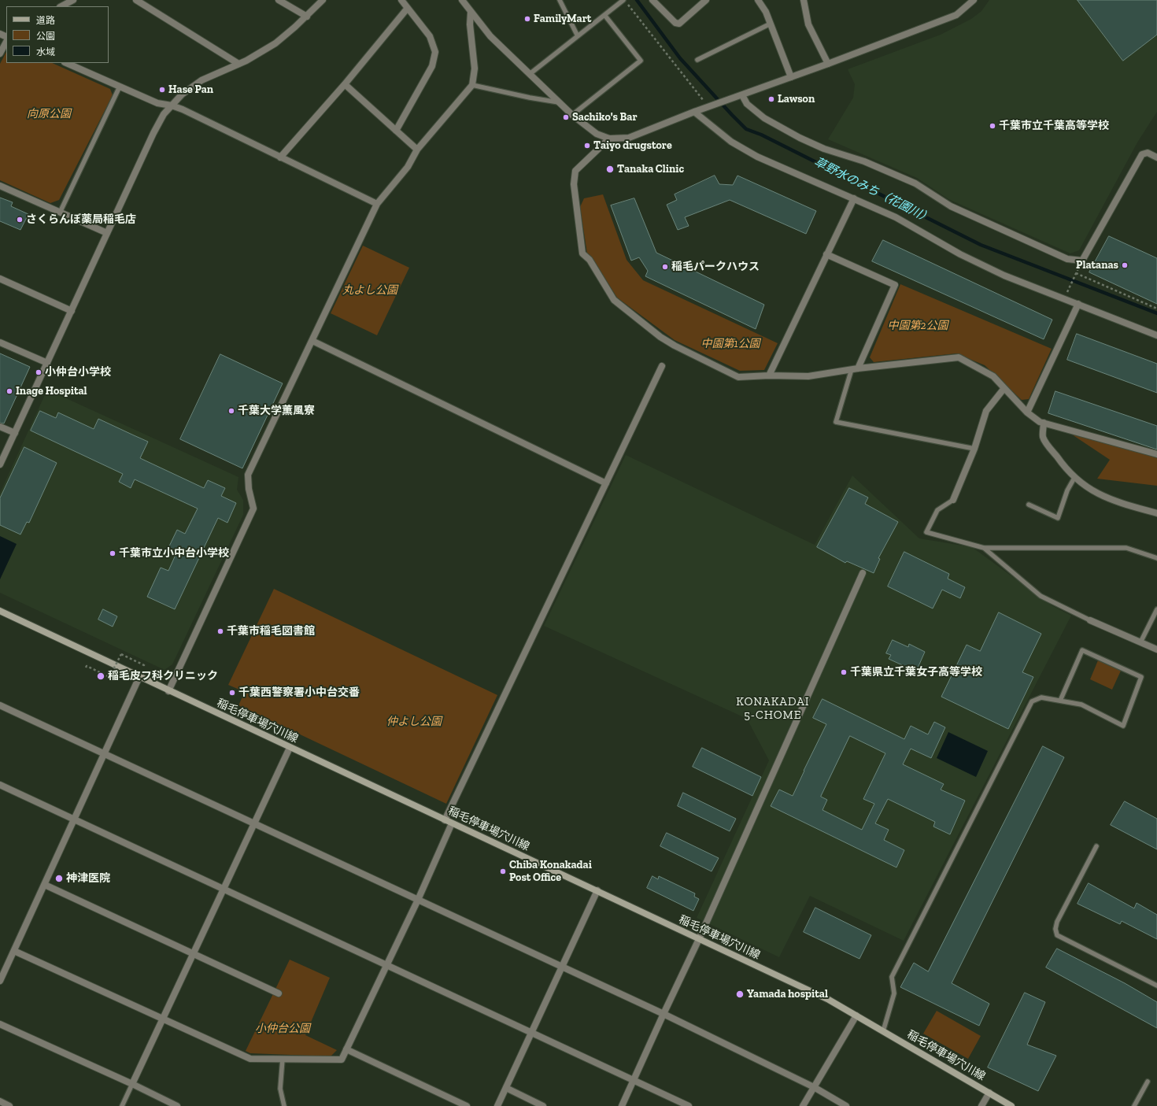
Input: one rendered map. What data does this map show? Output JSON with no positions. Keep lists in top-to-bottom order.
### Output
{
  "streets": {
    "main road": ["稲毛停車場穴川線"]
  },
  "districts": ["KONAKADAI 5-CHOME"],
  "water": ["草野水のみち（花園川）"],
  "parks": [
    "向原公園",
    "丸よし公園",
    "中園第2公園",
    "中園第1公園",
    "仲よし公園",
    "小仲台公園"
  ],
  "places": [
    "FamilyMart",
    "Hase Pan",
    "Lawson",
    "Sachiko's Bar",
    "千葉市立千葉高等学校",
    "Taiyo drugstore",
    "Tanaka Clinic",
    "さくらんぼ薬局稲毛店",
    "Platanas",
    "稲毛パークハウス",
    "小仲台小学校",
    "Inage Hospital",
    "千葉大学薫風寮",
    "千葉市立小中台小学校",
    "千葉市稲毛図書館",
    "千葉県立千葉女子高等学校",
    "稲毛皮フ科クリニック",
    "千葉西警察署小中台交番",
    "Chiba Konakadai Post Office",
    "神津医院",
    "Yamada hospital"
  ],
  "legend": ["道路", "公園", "水域"]
}
